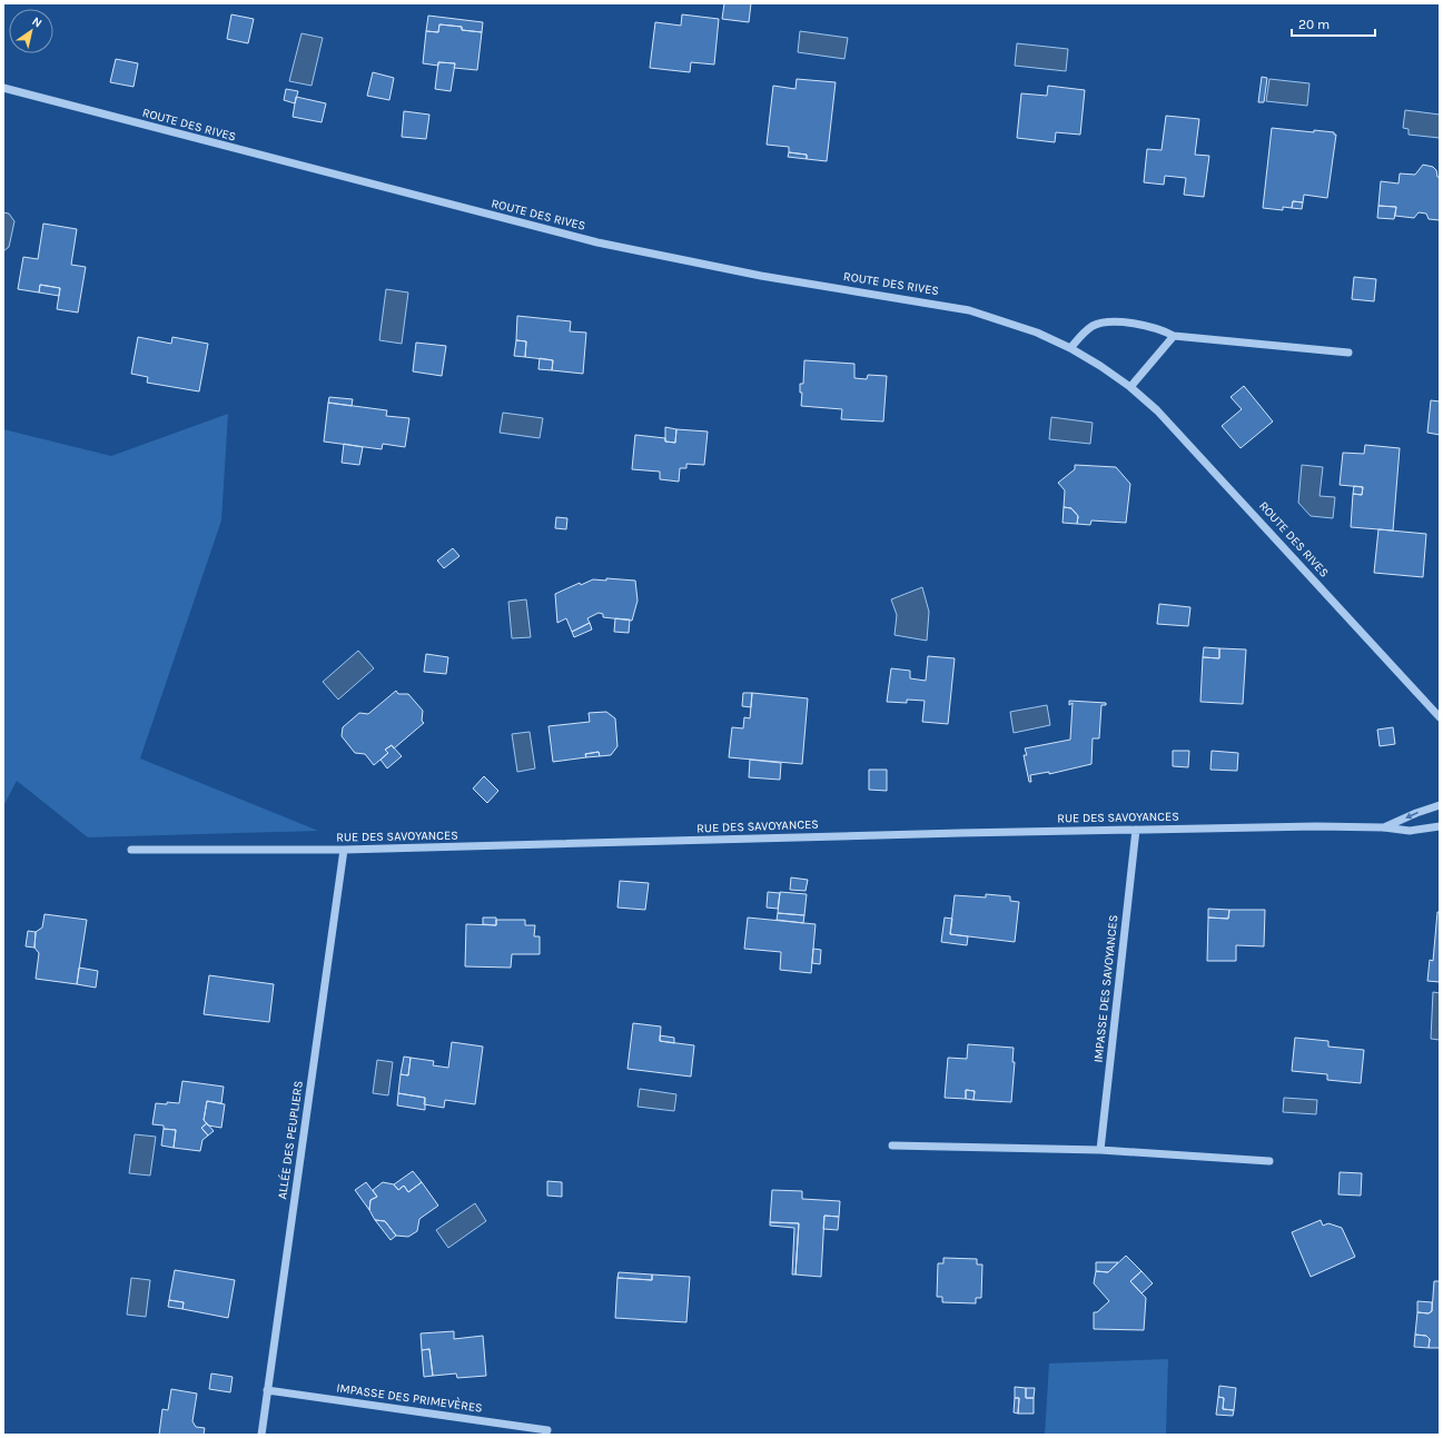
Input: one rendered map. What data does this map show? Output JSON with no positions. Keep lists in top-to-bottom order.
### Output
{
  "streets": {
    "street": [
      "ROUTE DES RIVES",
      "RUE DES SAVOYANCES",
      "IMPASSE DES SAVOYANCES",
      "ALLÉE DES PEUPLIERS",
      "IMPASSE DES PRIMEVÈRES"
    ]
  },
  "crossings": [
    ["RUE DES SAVOYANCES", "IMPASSE DES SAVOYANCES"],
    ["RUE DES SAVOYANCES", "ALLÉE DES PEUPLIERS"],
    ["ALLÉE DES PEUPLIERS", "IMPASSE DES PRIMEVÈRES"]
  ],
  "scale_bar": "20 m",
  "north": "top right"
}
